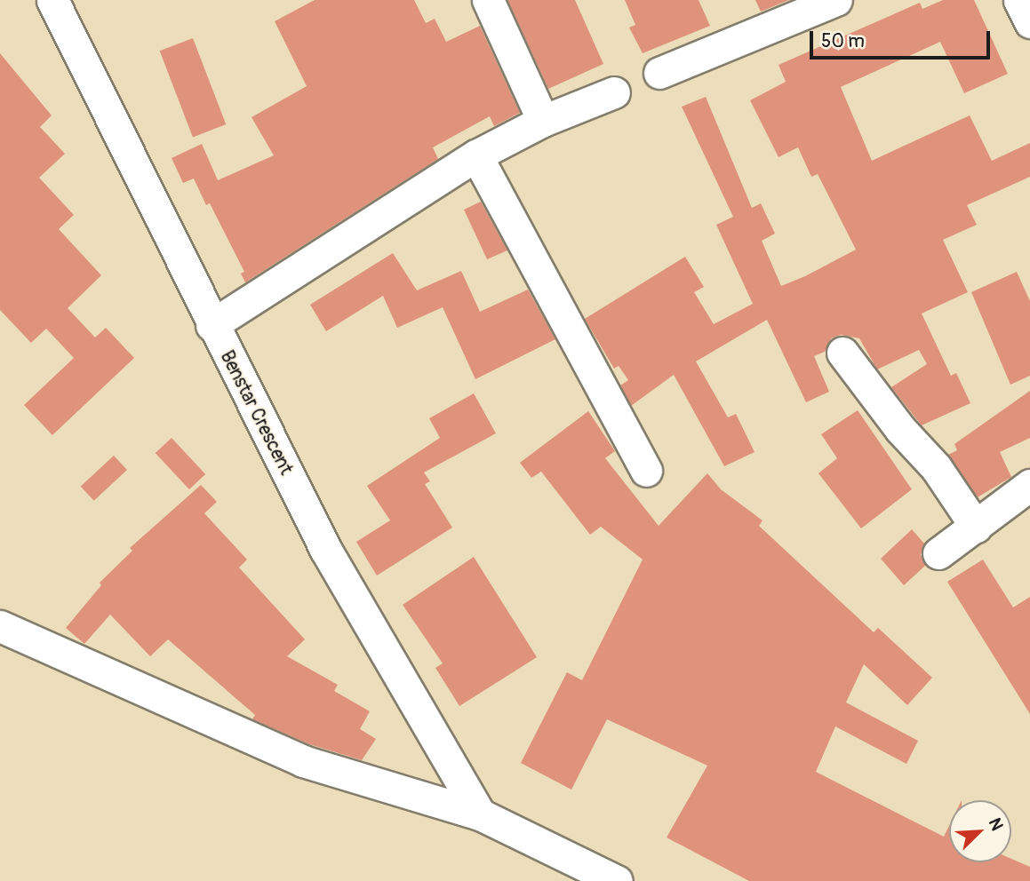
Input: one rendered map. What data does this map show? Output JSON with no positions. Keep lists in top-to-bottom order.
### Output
{
  "streets": {
    "street": ["Benstar Crescent"]
  },
  "scale_bar": "50 m",
  "north": "top right"
}
